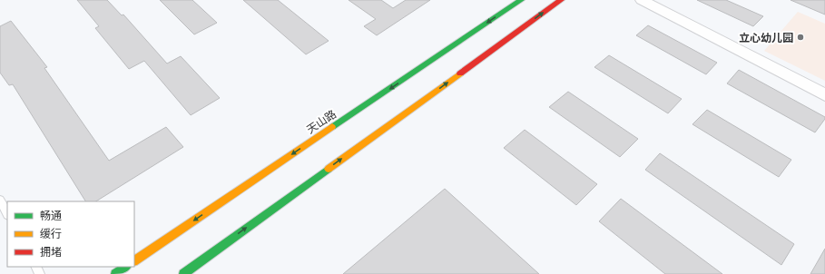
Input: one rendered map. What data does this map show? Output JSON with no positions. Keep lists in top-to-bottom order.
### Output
{
  "streets": {
    "street": ["天山路"]
  },
  "places": ["立心幼儿园"],
  "legend": ["畅通", "缓行", "拥堵"]
}
